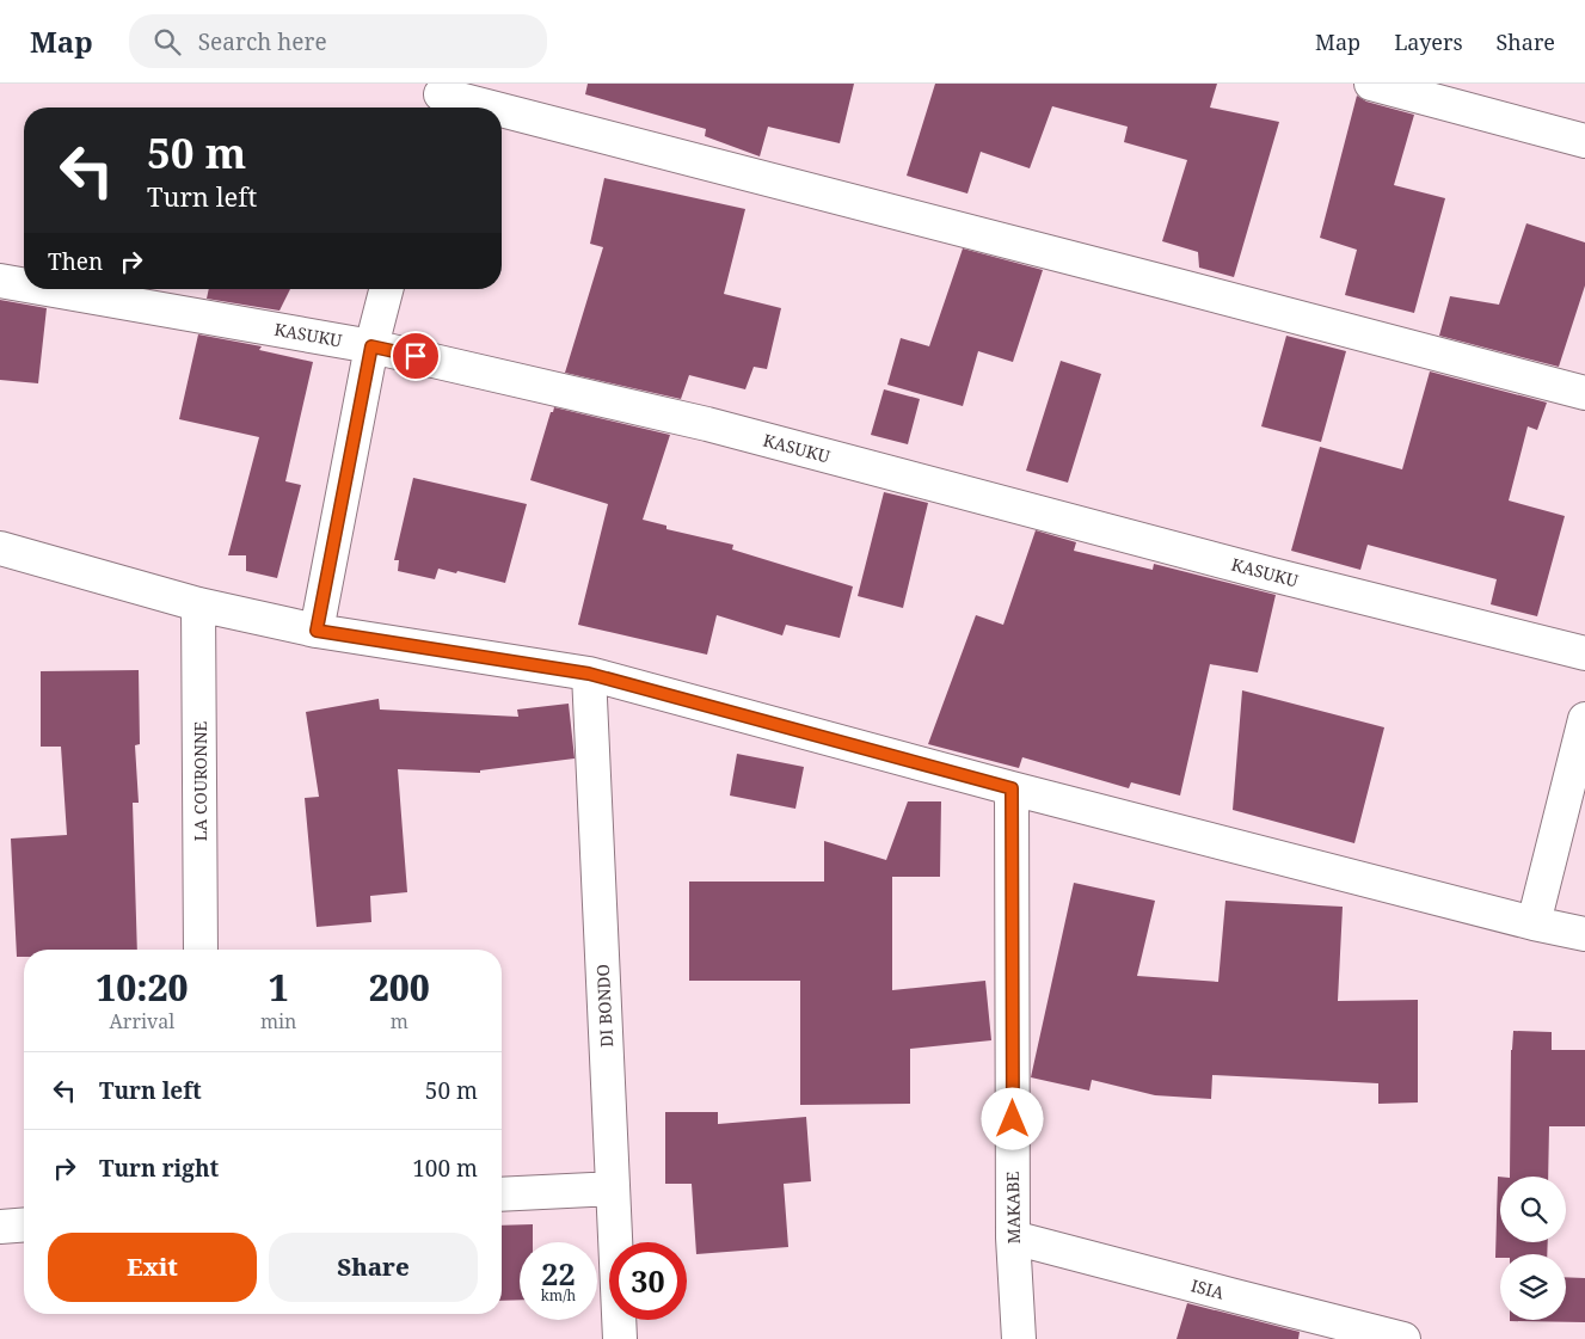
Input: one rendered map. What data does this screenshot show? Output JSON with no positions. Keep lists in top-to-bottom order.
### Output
{
  "streets": {
    "street": [
      "KASUKU",
      "LA COURONNE",
      "DI BONDO",
      "MAKABE",
      "ISIA"
    ]
  },
  "crossings": [
    ["MAKABE", "ISIA"]
  ],
  "page": {
    "header": "Map",
    "search": "Search here",
    "nav": ["Map", "Layers", "Share"],
    "turn": ["50 m", "Turn left"],
    "then": "Then",
    "eta": [
      "10:20",
      "Arrival",
      "1",
      "min",
      "200",
      "m"
    ],
    "list": [
      {
        "name": "Turn left",
        "value": "50 m"
      },
      {
        "name": "Turn right",
        "value": "100 m"
      }
    ],
    "buttons": ["Exit", "Share"],
    "speed": "22 km/h",
    "limit": "30"
  }
}
